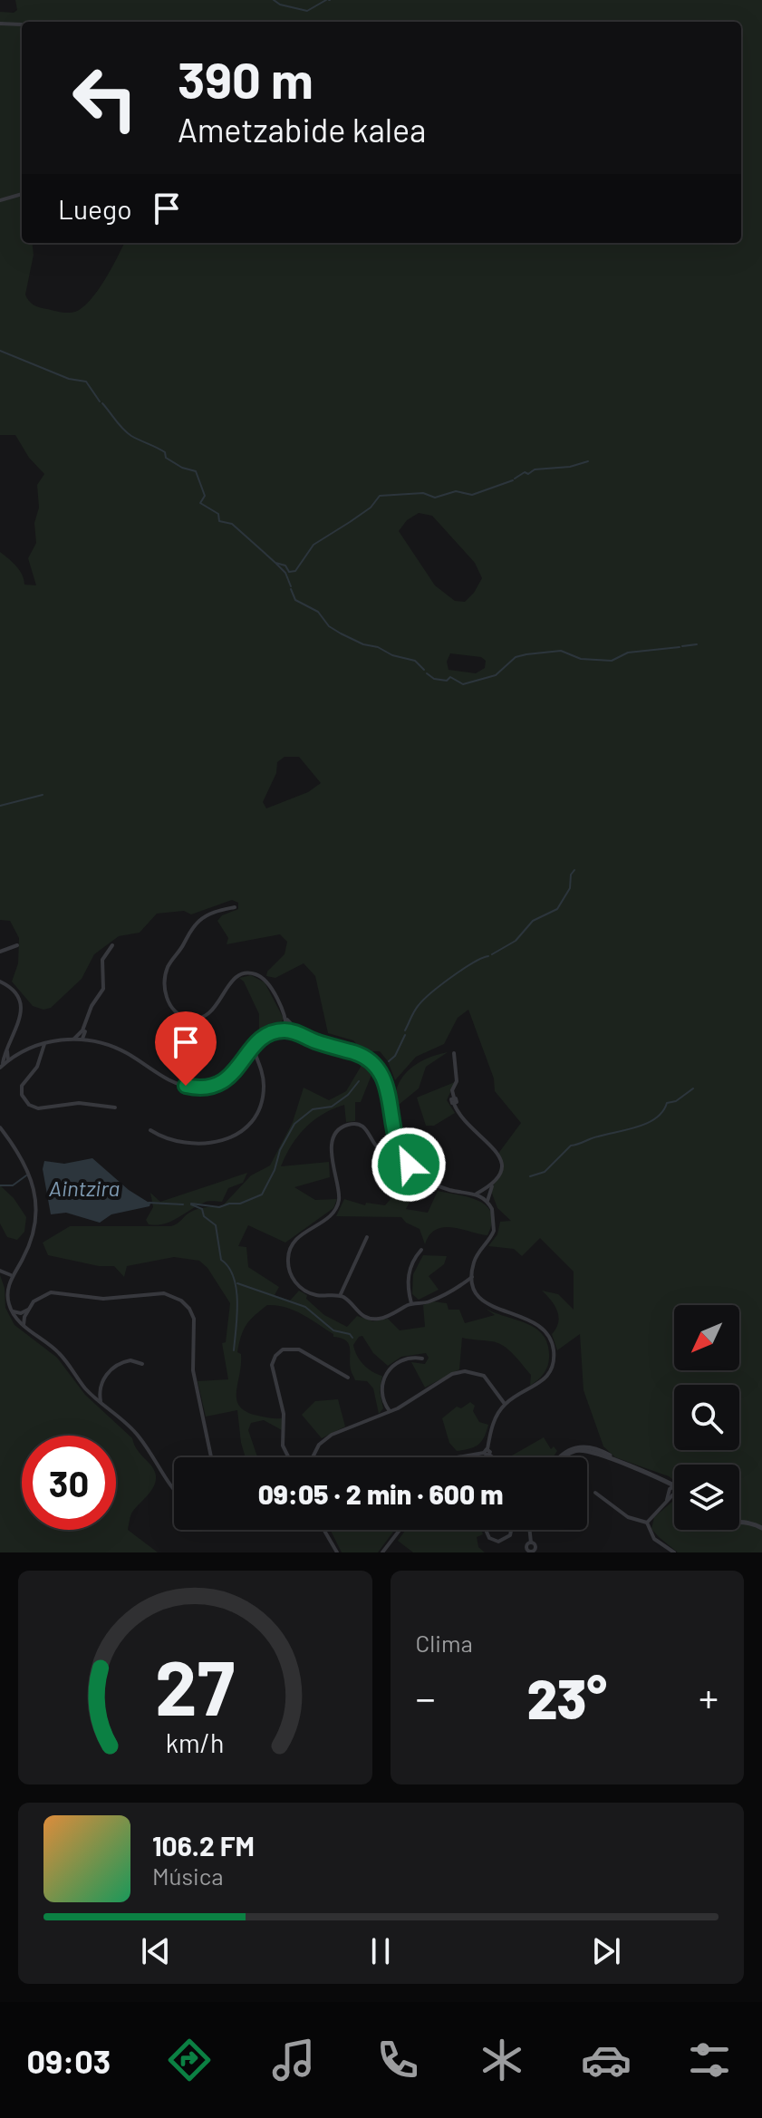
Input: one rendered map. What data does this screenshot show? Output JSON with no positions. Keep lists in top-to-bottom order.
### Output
{
  "water": ["Aintzira"],
  "north": "bottom left",
  "page": {
    "turn": ["390 m", "Ametzabide kalea"],
    "then": "Luego",
    "limit": "30",
    "trip": "09:05 · 2 min · 600 m",
    "tile": "Clima",
    "heat": ["−", "23°", "+"],
    "song": ["106.2 FM", "Música"],
    "tabs": "09:03",
    "gauge": ["27", "km/h"]
  }
}
